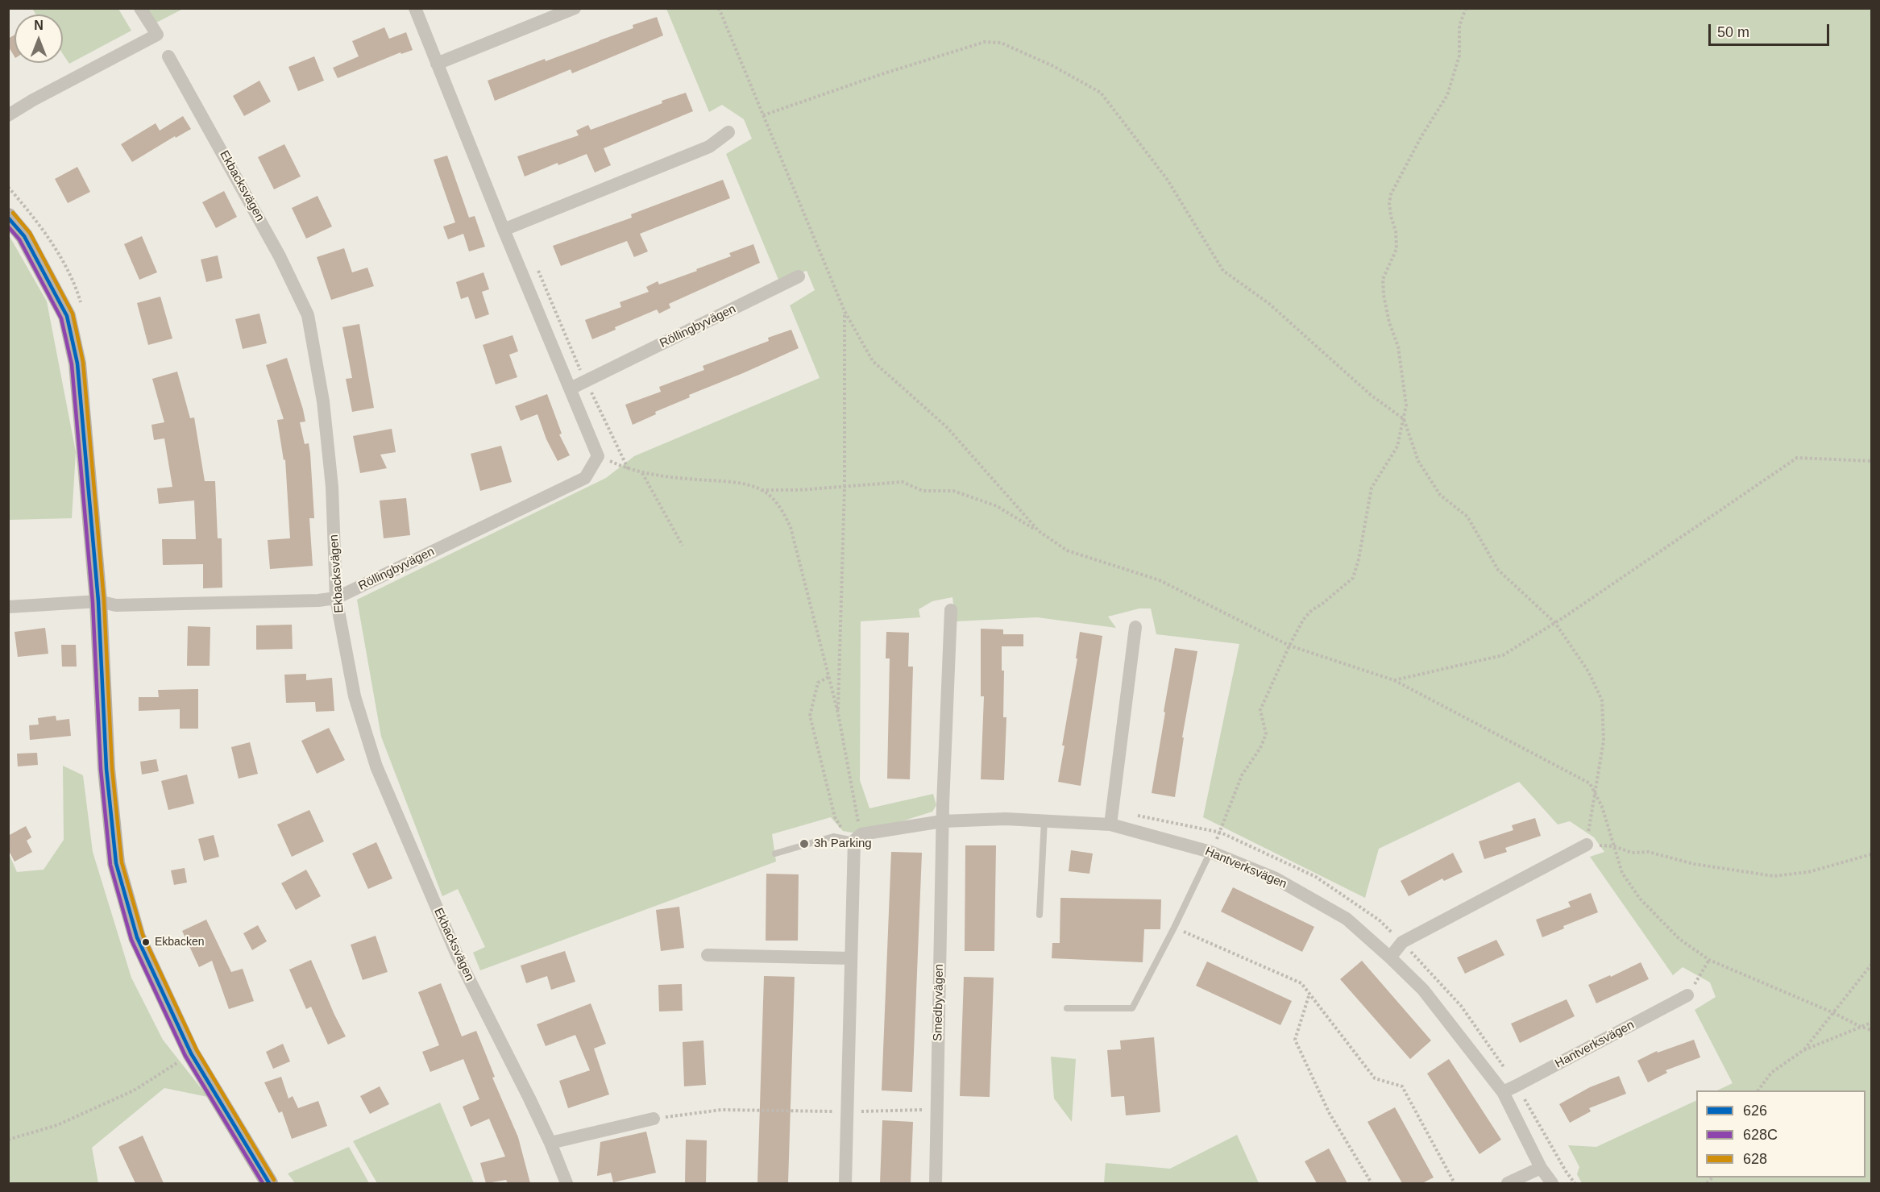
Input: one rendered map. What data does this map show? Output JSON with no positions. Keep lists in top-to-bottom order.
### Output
{
  "streets": {
    "street": [
      "Ekbacksvägen",
      "Röllingbyvägen",
      "Hantverksvägen",
      "Smedbyvägen"
    ]
  },
  "crossings": [
    ["Ekbacksvägen", "Röllingbyvägen"],
    ["Hantverksvägen", "Smedbyvägen"]
  ],
  "places": ["3h Parking", "Ekbacken"],
  "lines": ["transit line 628", "transit line 626", "transit line 628C"],
  "legend": ["626", "628C", "628"],
  "scale_bar": "50 m",
  "north": "top"
}
